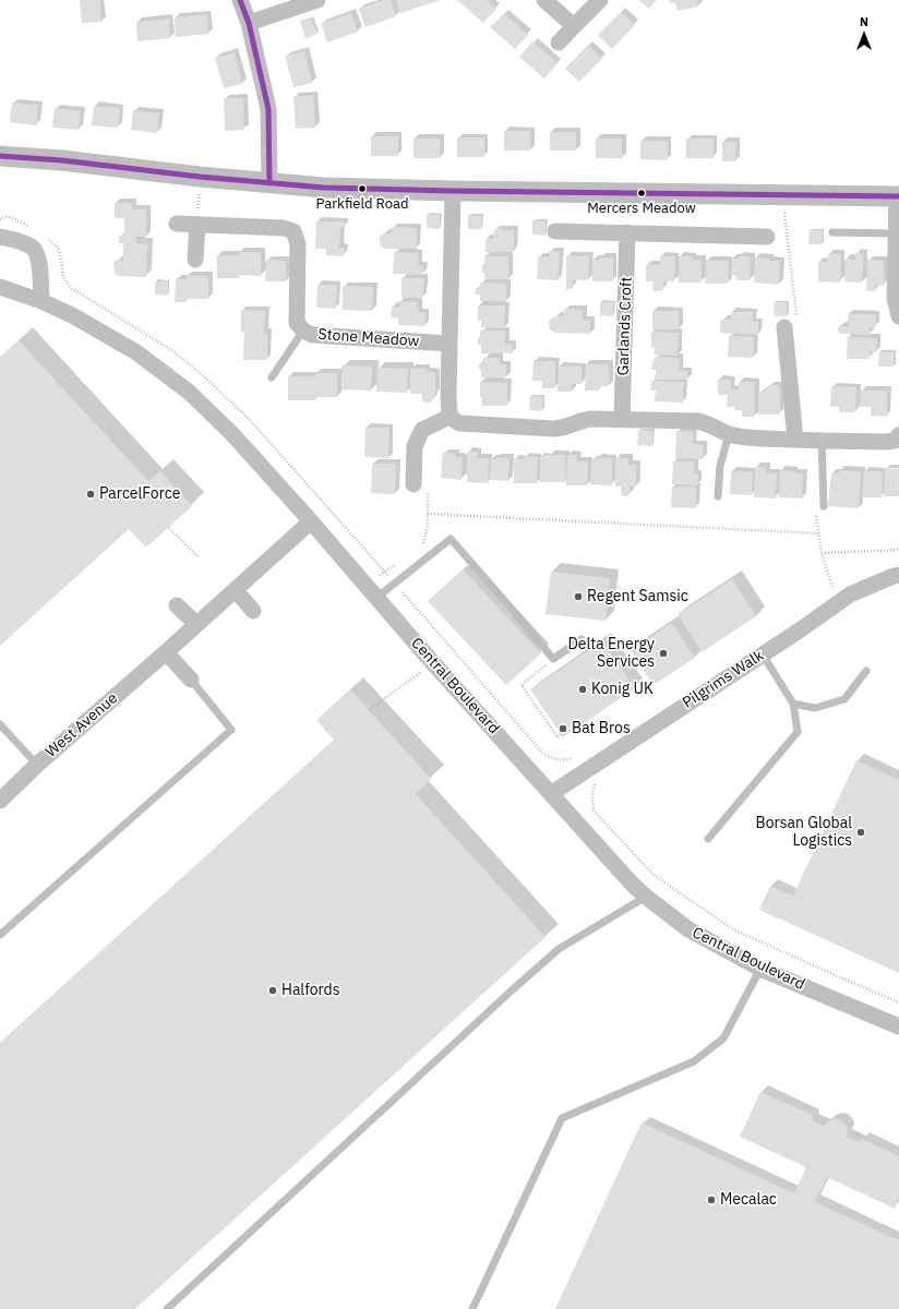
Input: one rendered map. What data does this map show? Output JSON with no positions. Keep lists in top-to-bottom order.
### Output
{
  "streets": {
    "street": [
      "Garlands Croft",
      "Stone Meadow",
      "Pilgrims Walk",
      "Central Boulevard",
      "West Avenue"
    ]
  },
  "crossings": [
    ["Pilgrims Walk", "Central Boulevard"],
    ["Central Boulevard", "West Avenue"]
  ],
  "places": [
    "Parkfield Road",
    "Mercers Meadow",
    "ParcelForce",
    "Regent Samsic",
    "Delta Energy Services",
    "Konig UK",
    "Bat Bros",
    "Borsan Global Logistics",
    "Halfords",
    "Mecalac"
  ],
  "north": "top"
}
